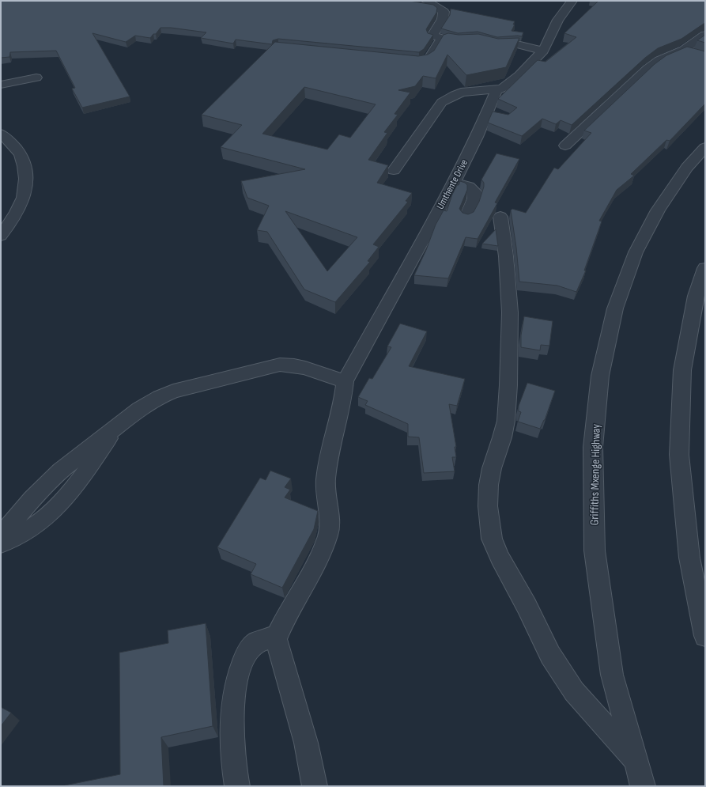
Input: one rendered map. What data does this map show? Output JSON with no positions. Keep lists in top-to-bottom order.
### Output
{
  "streets": {
    "street": ["Umthente Drive", "Griffiths Mxenge Highway"]
  }
}
